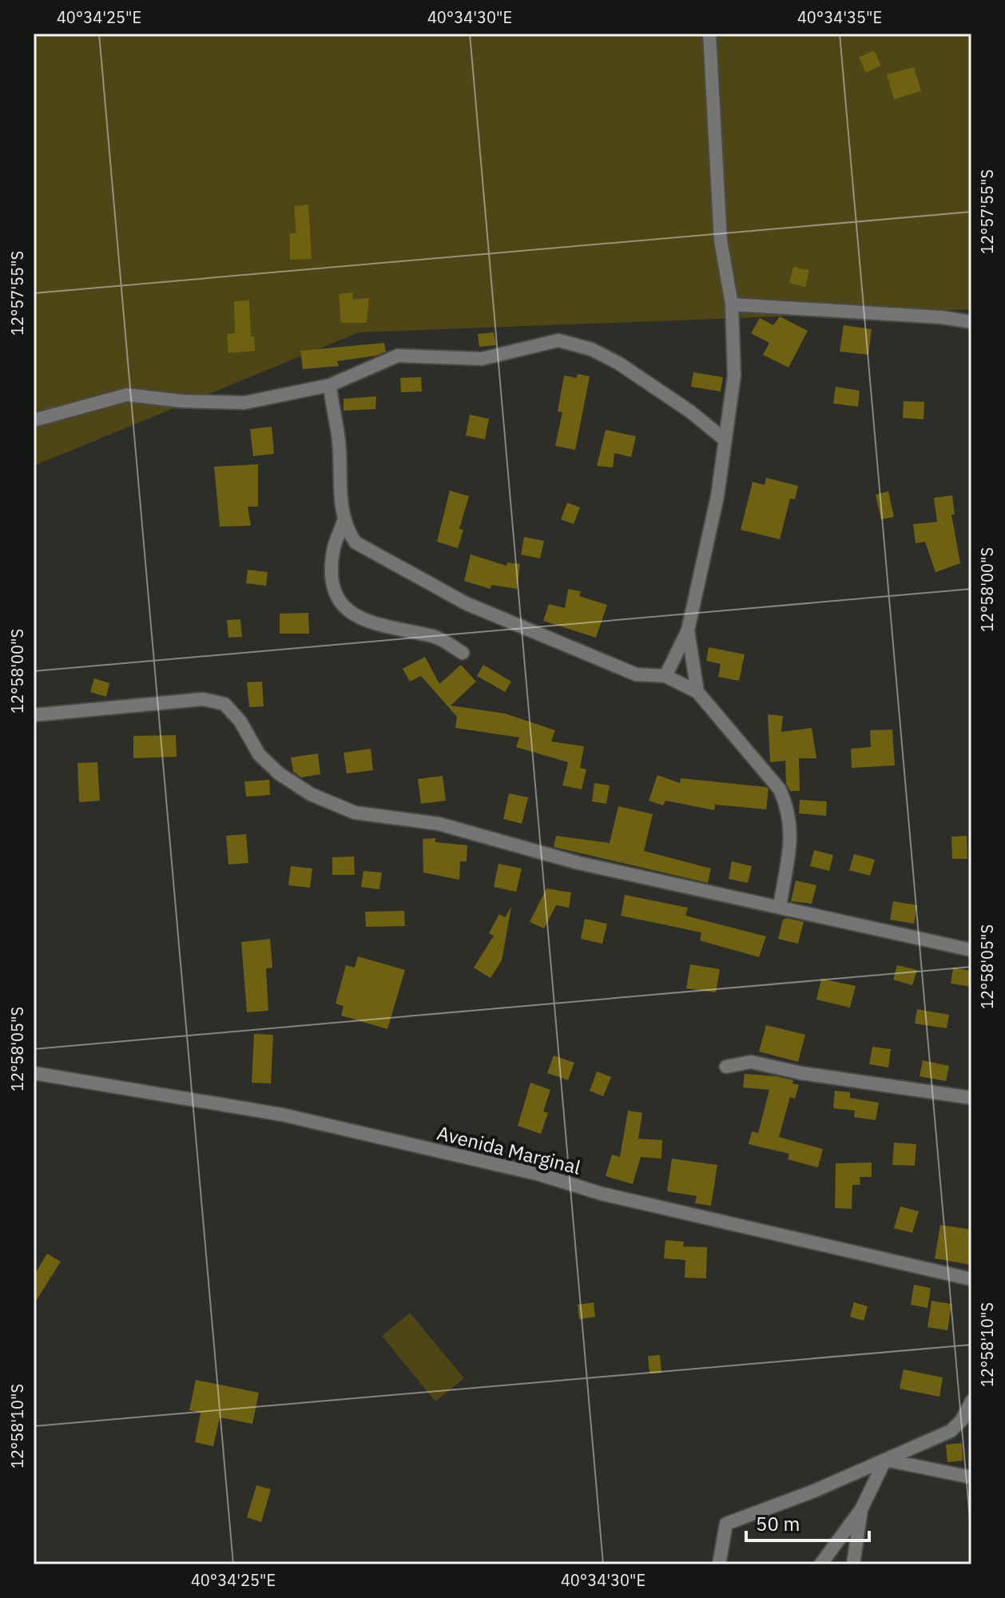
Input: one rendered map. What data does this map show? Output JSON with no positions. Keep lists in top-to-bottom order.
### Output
{
  "streets": {
    "street": ["Avenida Marginal"]
  },
  "scale_bar": "50 m",
  "coordinates": [
    "40°34'25\"E",
    "40°34'30\"E",
    "40°34'35\"E",
    "12°57'55\"S",
    "12°58'00\"S",
    "12°58'05\"S",
    "12°58'10\"S"
  ]
}
